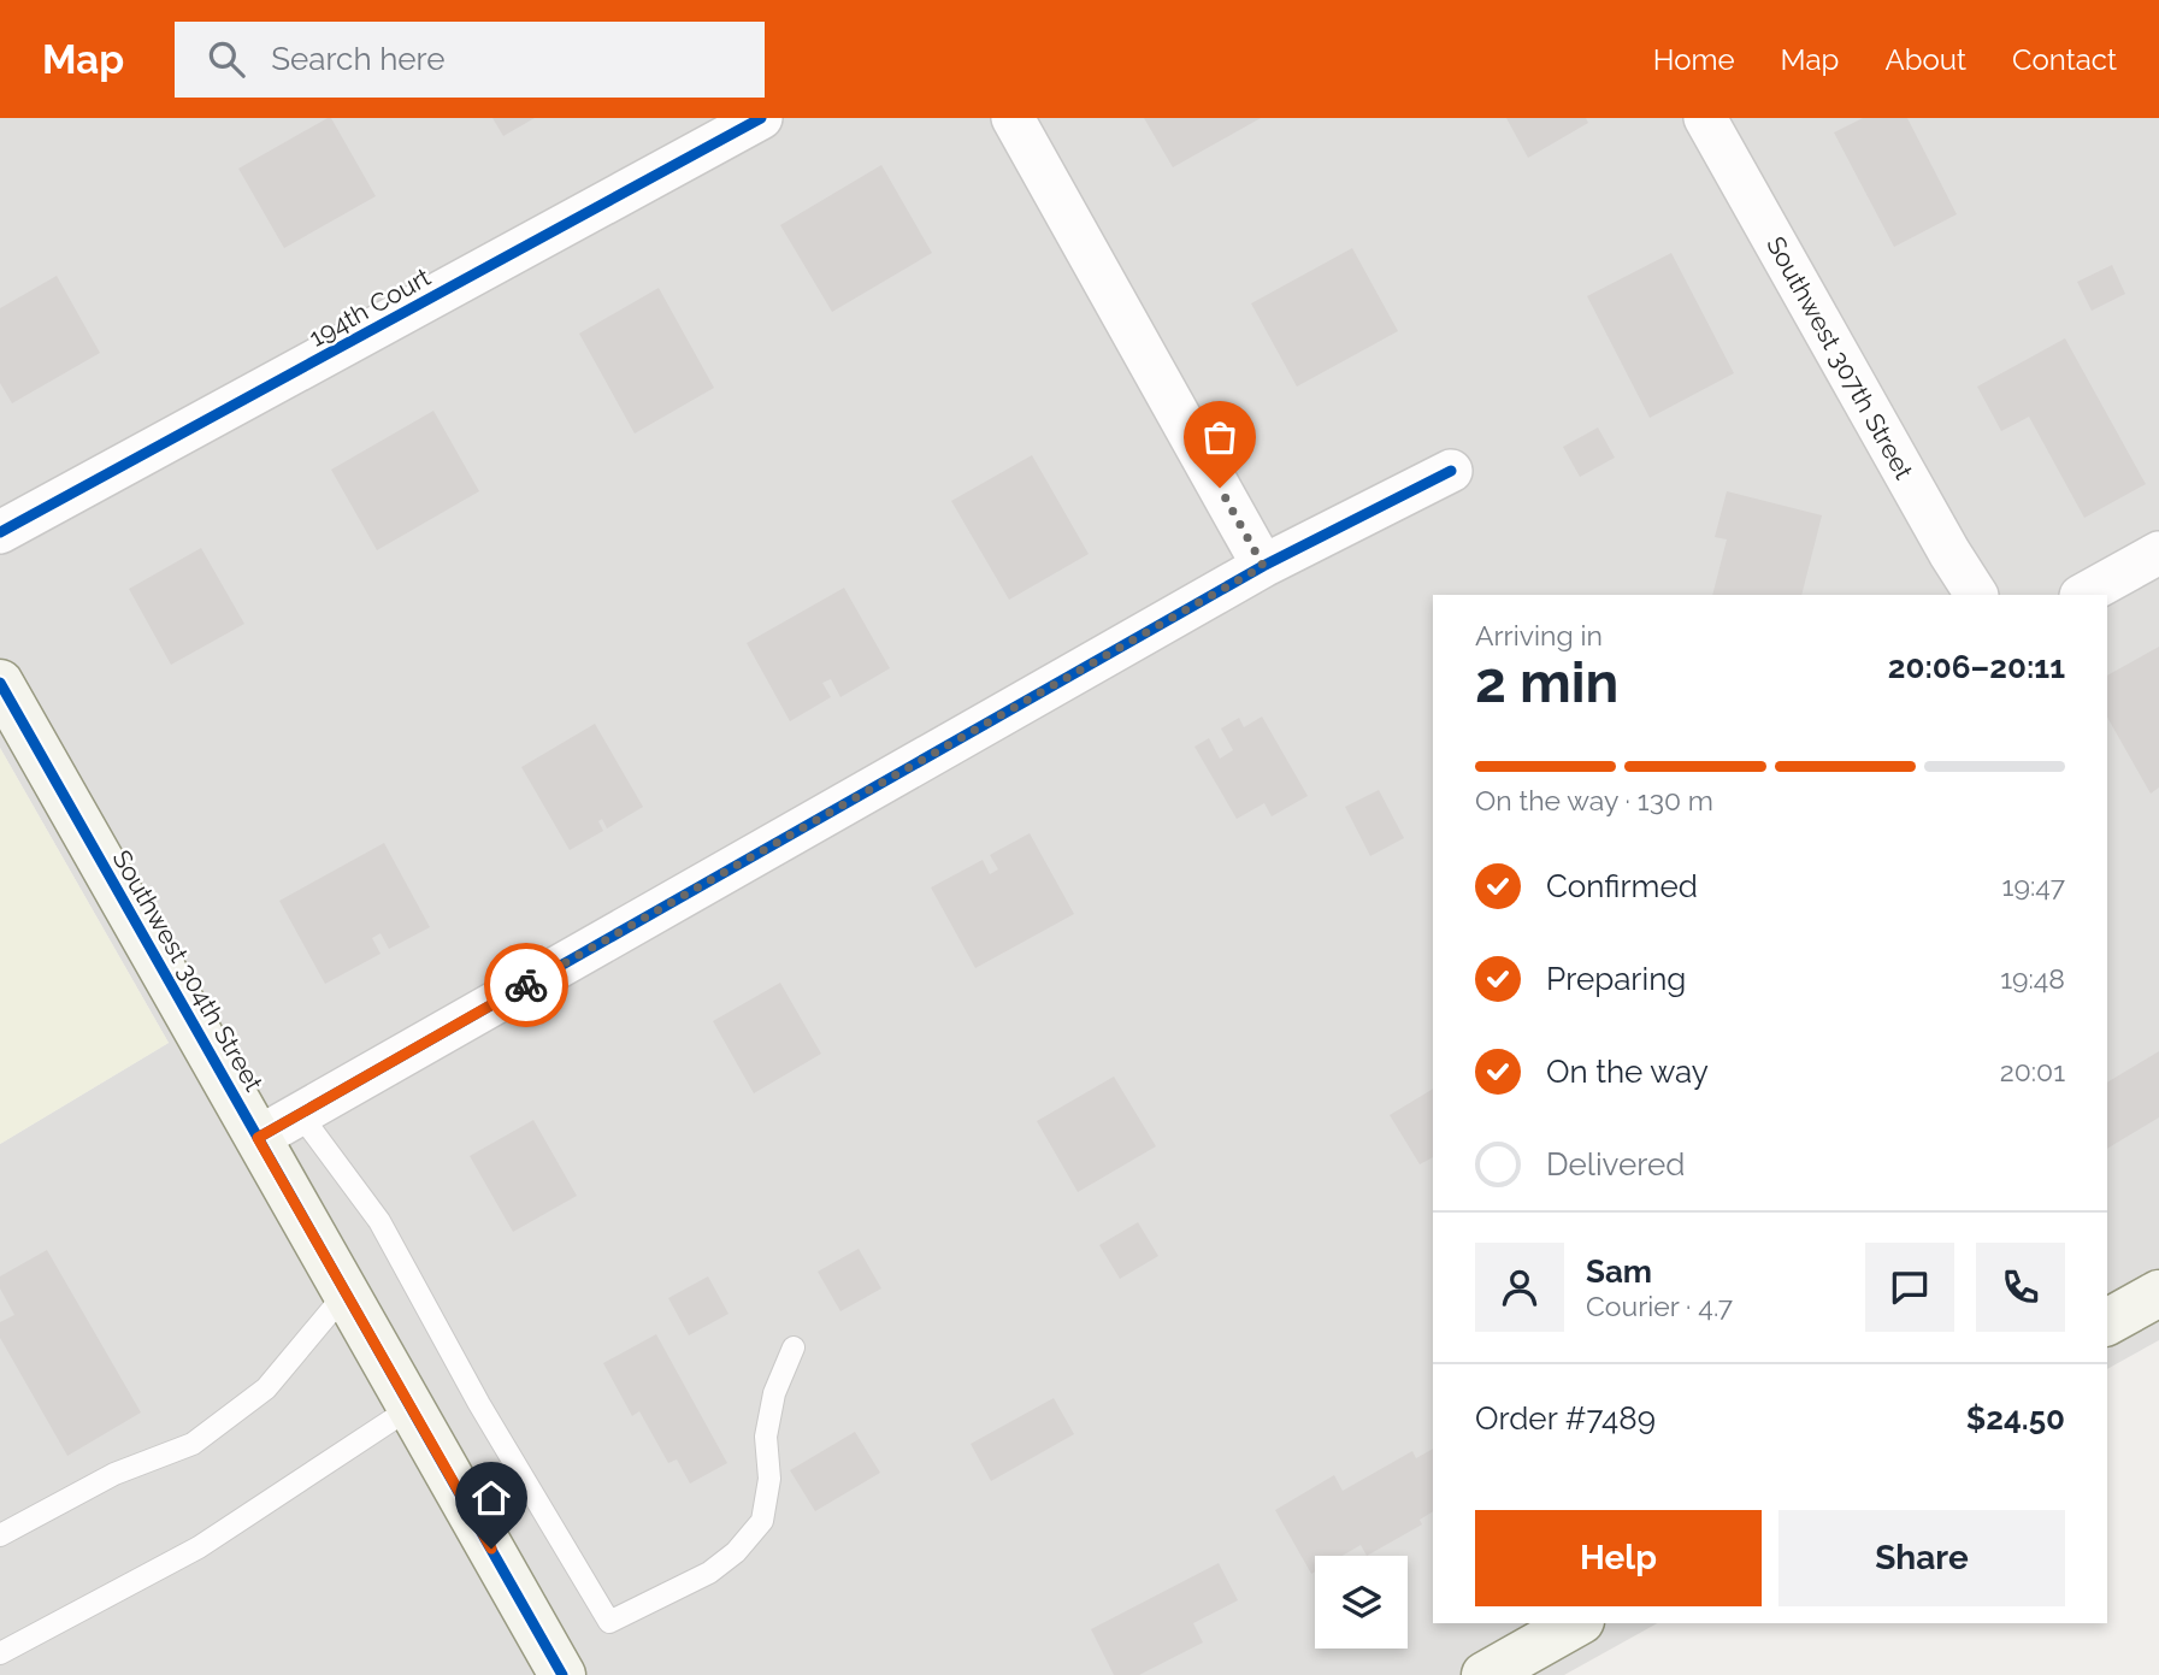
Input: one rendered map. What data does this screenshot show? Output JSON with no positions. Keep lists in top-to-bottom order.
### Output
{
  "streets": {
    "street": ["194th Court", "Southwest 307th Street", "Southwest 304th Street"]
  },
  "page": {
    "header": "Map",
    "search": "Search here",
    "nav": [
      "Home",
      "Map",
      "About",
      "Contact"
    ],
    "heading": ["2 min", "Arriving in", "20:06–20:11"],
    "panel": [
      "Sam",
      "Courier · 4.7",
      "Order #7489",
      "$24.50"
    ],
    "bar": "On the way · 130 m",
    "list": [
      ["Confirmed", "19:47"],
      ["Preparing", "19:48"],
      ["On the way", "20:01"],
      "Delivered"
    ],
    "buttons": ["Help", "Share"]
  }
}
